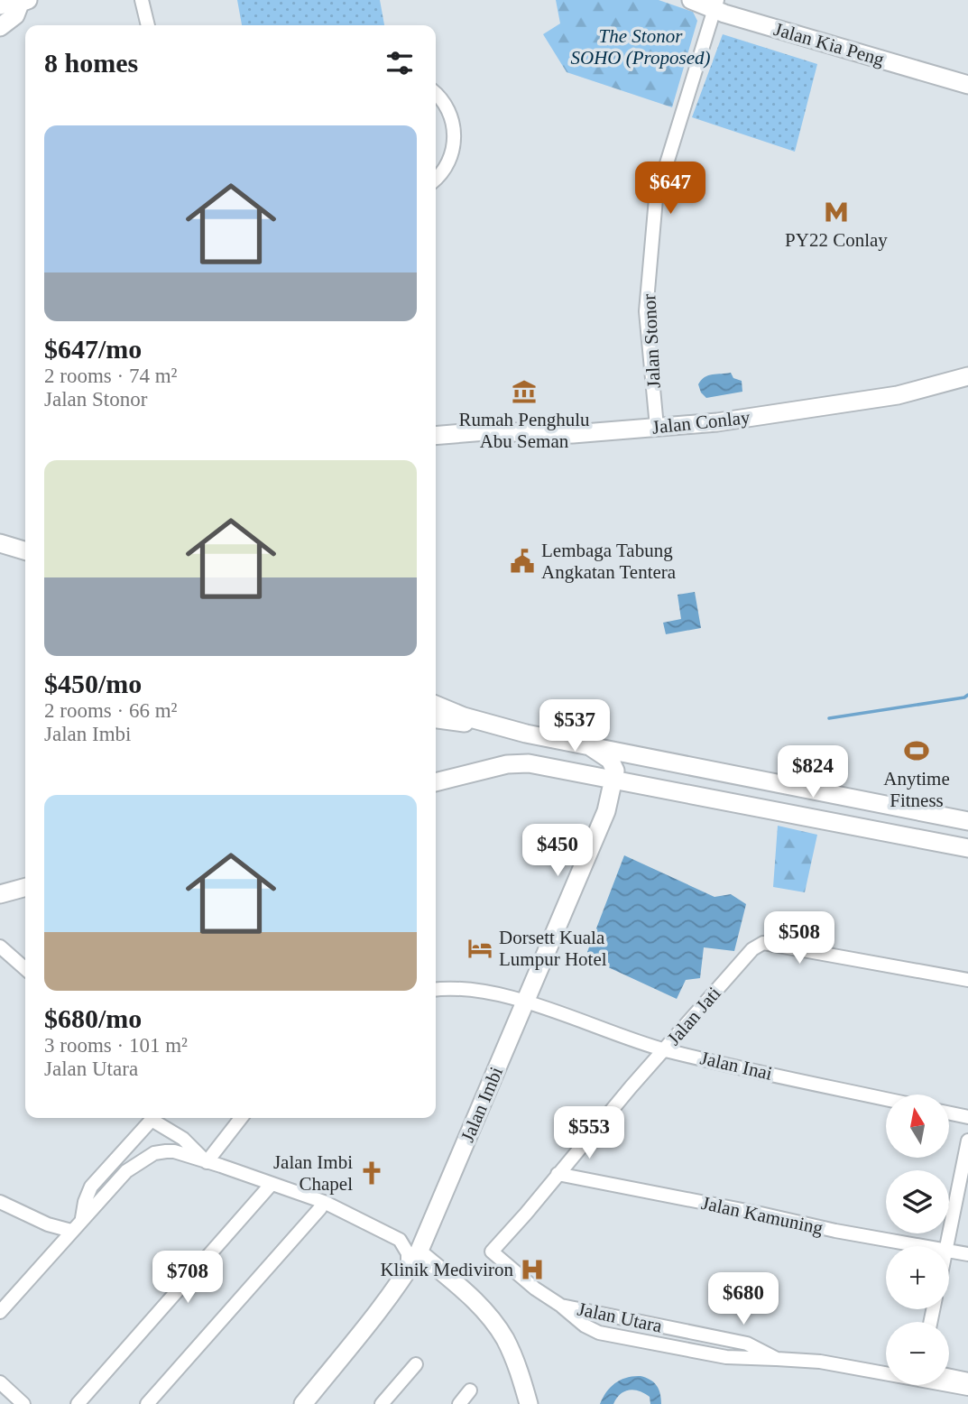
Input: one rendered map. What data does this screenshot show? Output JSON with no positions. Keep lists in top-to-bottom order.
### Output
{
  "streets": {
    "street": [
      "Jalan Kia Peng",
      "Jalan Stonor",
      "Jalan Conlay",
      "Jalan Jati",
      "Jalan Inai",
      "Jalan Imbi",
      "Jalan Kamuning",
      "Jalan Utara"
    ]
  },
  "crossings": [
    ["Jalan Kia Peng", "Jalan Stonor"],
    ["Jalan Stonor", "Jalan Conlay"],
    ["Jalan Jati", "Jalan Inai"],
    ["Jalan Jati", "Jalan Kamuning"],
    ["Jalan Jati", "Jalan Utara"],
    ["Jalan Inai", "Jalan Imbi"]
  ],
  "parks": ["The Stonor SOHO (Proposed)"],
  "places": {
    "metro station": ["PY22 Conlay"],
    "museum": ["Rumah Penghulu Abu Seman"],
    "public building": ["Lembaga Tabung Angkatan Tentera"],
    "sports": ["Anytime Fitness"],
    "hotel": ["Dorsett Kuala Lumpur Hotel"],
    "church": ["Jalan Imbi Chapel"],
    "hospital": ["Klinik Mediviron"]
  },
  "north": "top",
  "page": {
    "heading": "8 homes",
    "list": [
      {
        "name": "$647/mo",
        "note": "2 rooms · 74 m² · Jalan Stonor"
      },
      {
        "name": "$450/mo",
        "note": "2 rooms · 66 m² · Jalan Imbi"
      },
      {
        "name": "$680/mo",
        "note": "3 rooms · 101 m² · Jalan Utara"
      }
    ],
    "price": [
      "$647",
      "$537",
      "$824",
      "$450",
      "$508",
      "$553",
      "$708",
      "$680"
    ],
    "map_buttons": ["+", "−"]
  }
}
